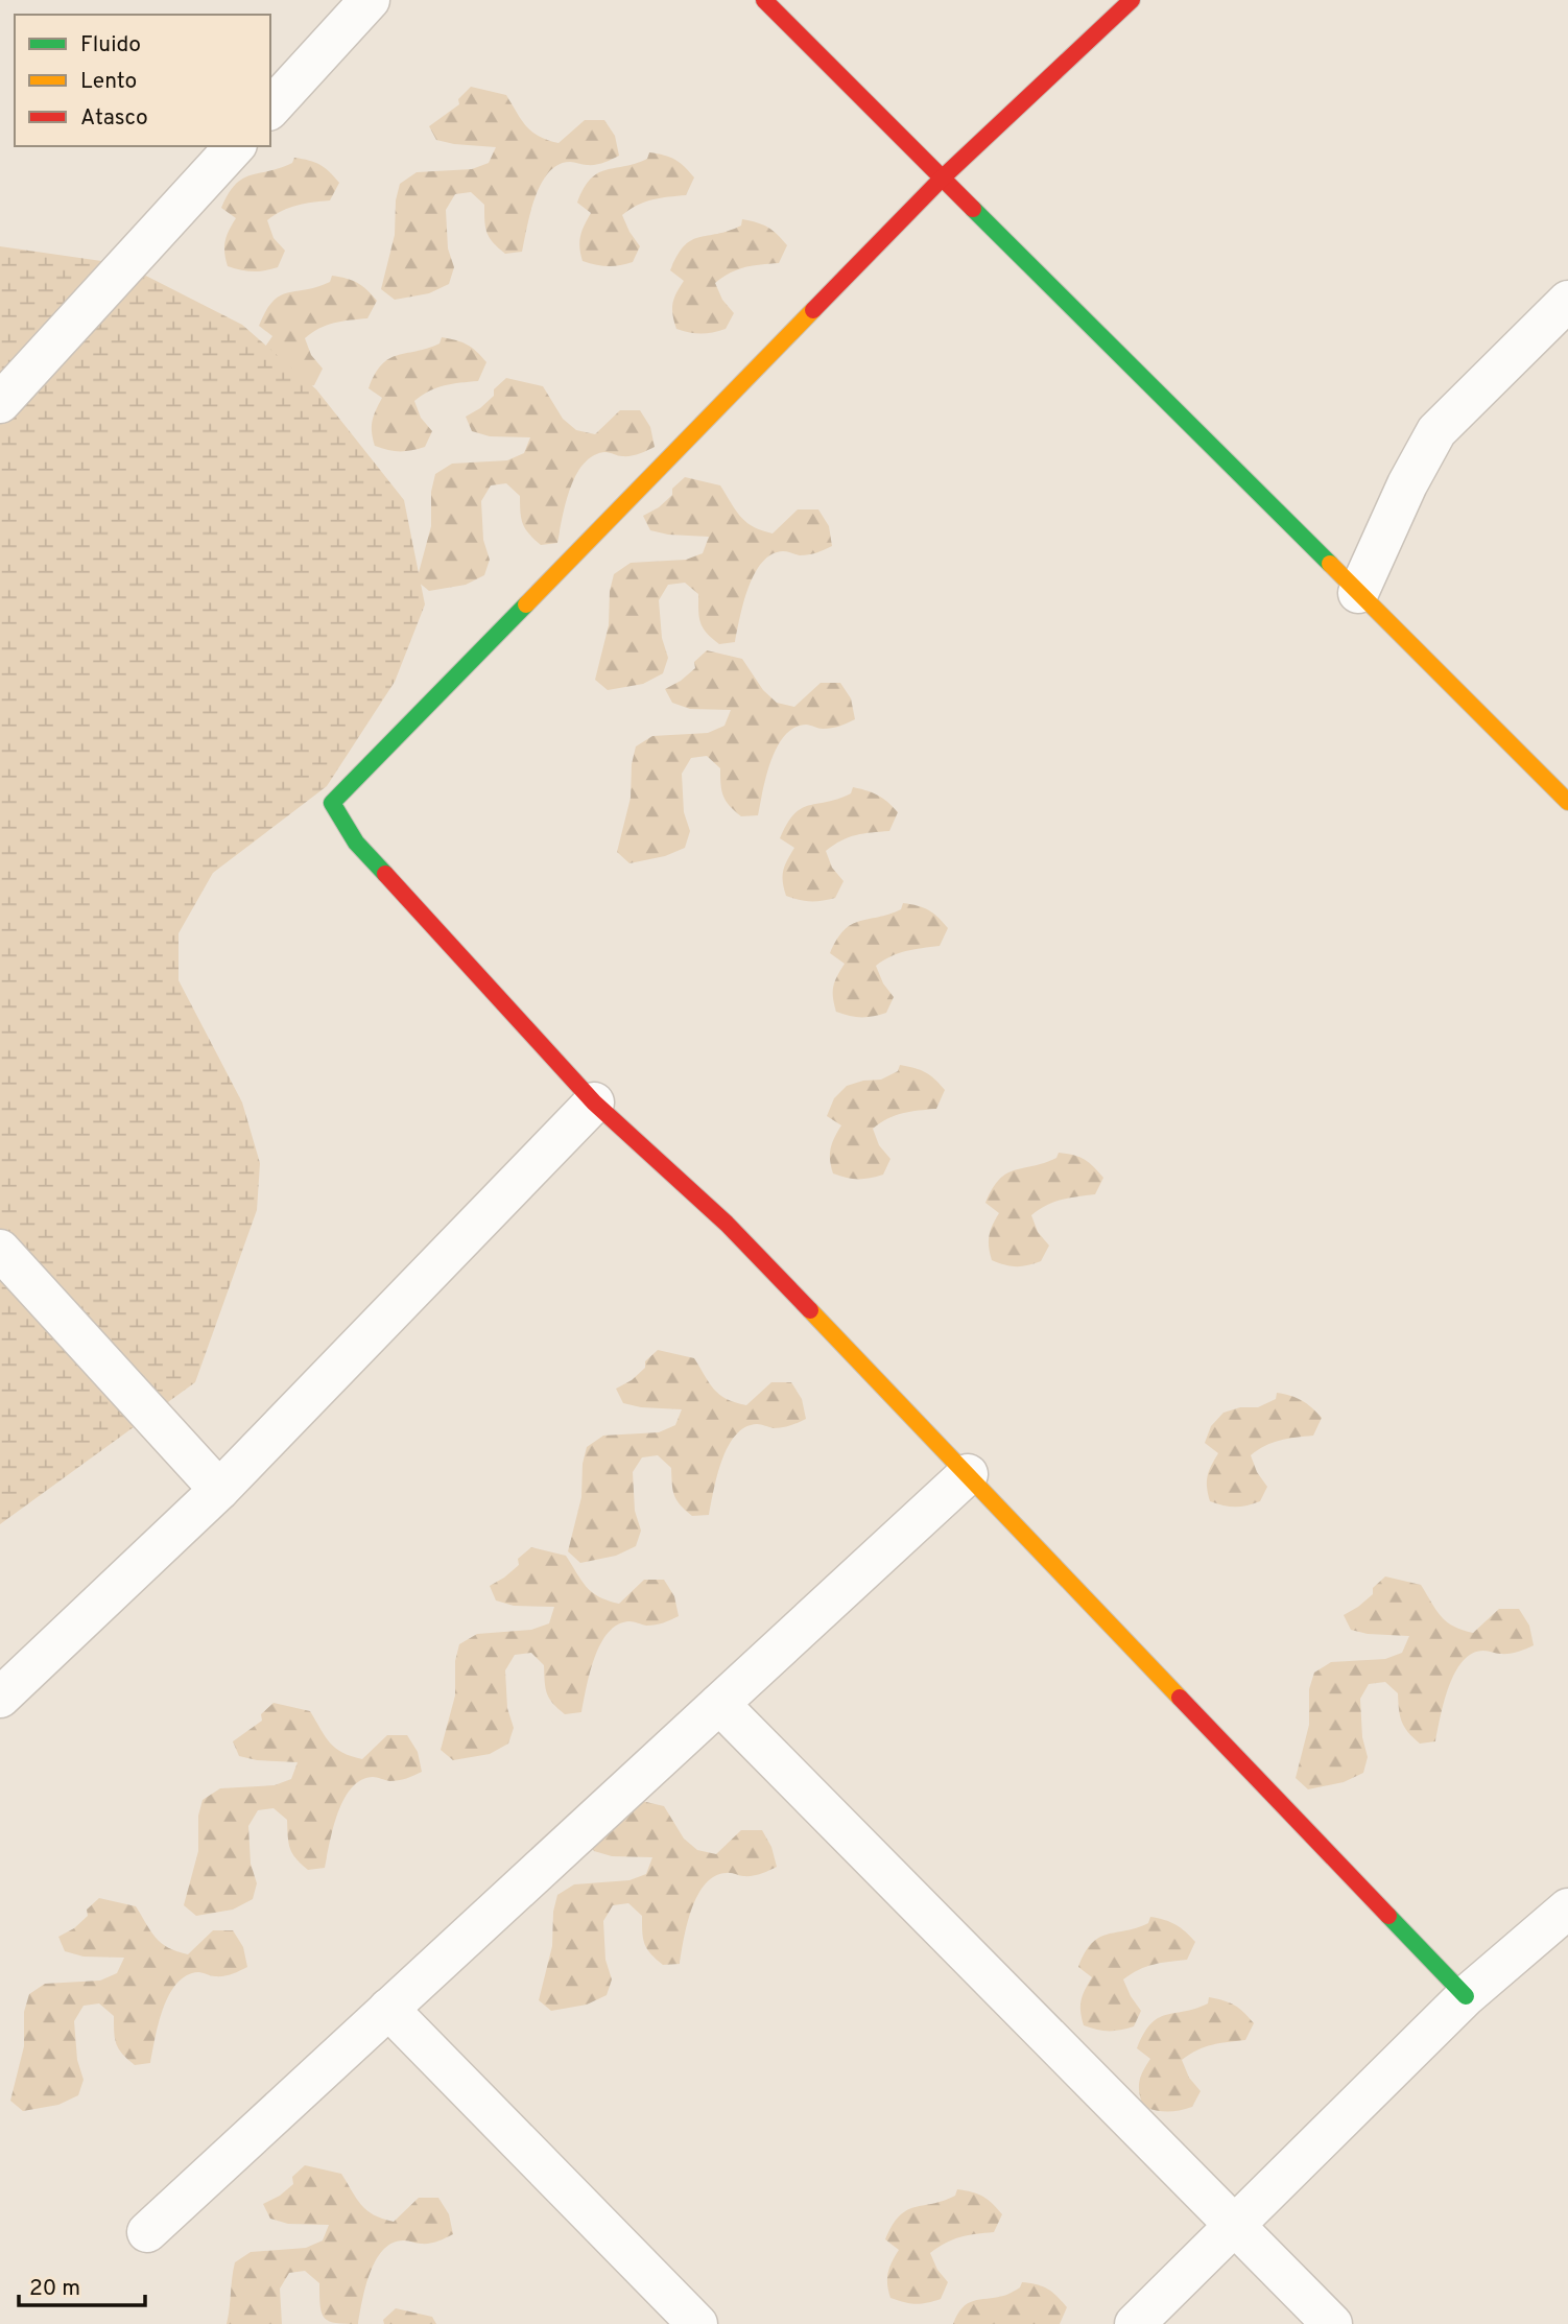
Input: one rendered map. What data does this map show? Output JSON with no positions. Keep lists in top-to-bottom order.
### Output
{
  "legend": ["Fluido", "Lento", "Atasco"],
  "scale_bar": "20 m"
}
